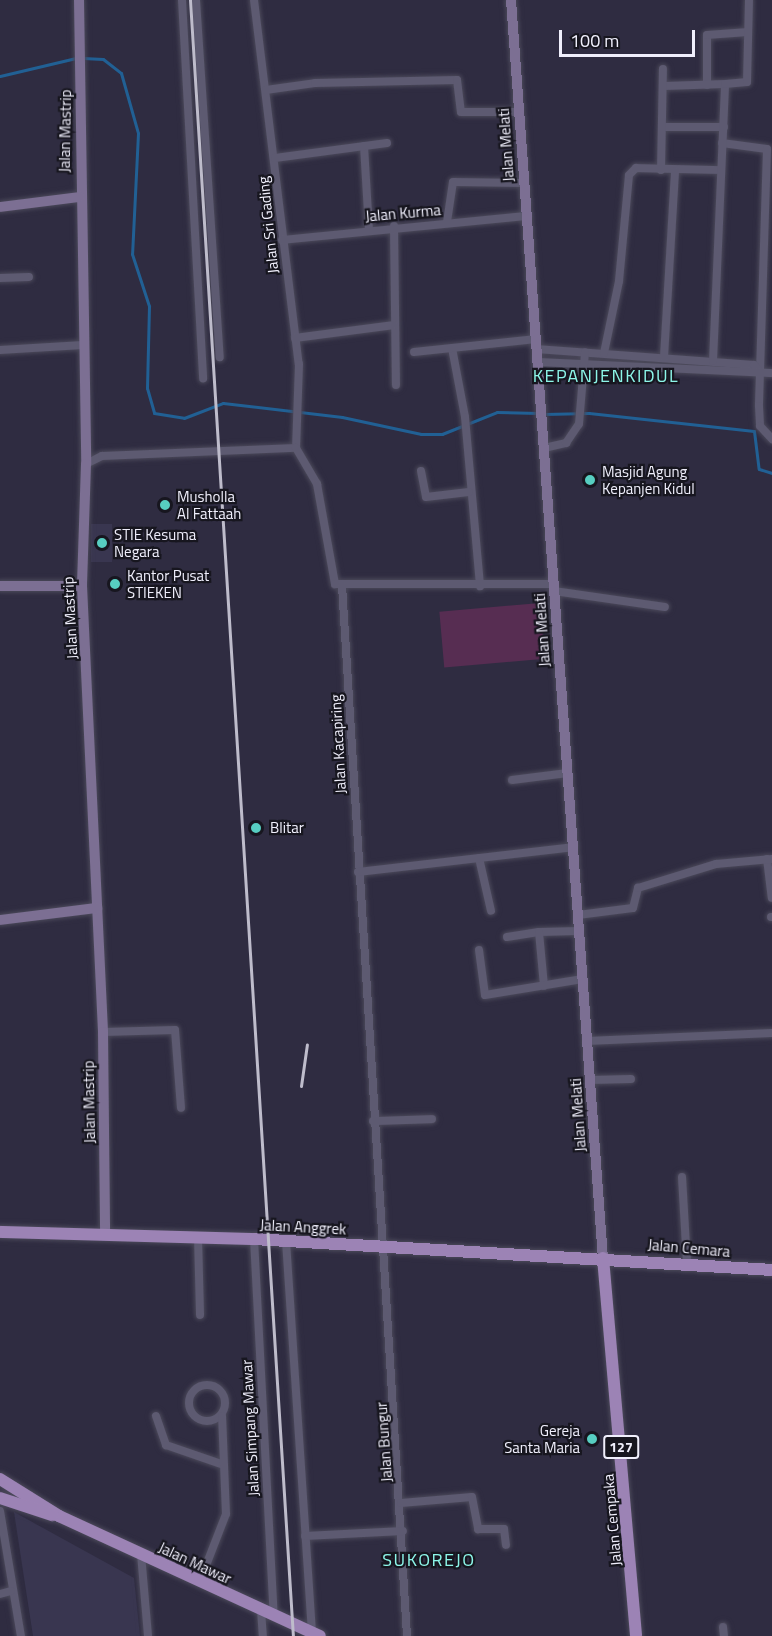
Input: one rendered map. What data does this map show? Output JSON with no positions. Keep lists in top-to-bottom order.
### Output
{
  "streets": {
    "main road": [
      "Jalan Mastrip",
      "Jalan Melati",
      "Jalan Anggrek",
      "Jalan Cemara",
      "127",
      "Jalan Cempaka",
      "Jalan Mawar"
    ],
    "street": [
      "Jalan Kurma",
      "Jalan Sri Gading",
      "Jalan Kacapiring",
      "Jalan Simpang Mawar",
      "Jalan Bungur"
    ]
  },
  "crossings": [
    ["Jalan Mastrip", "Jalan Anggrek"],
    ["Jalan Melati", "Jalan Kurma"],
    ["Jalan Melati", "Jalan Anggrek"],
    ["Jalan Melati", "Jalan Cemara"],
    ["Jalan Melati", "Jalan Cempaka"],
    ["Jalan Kurma", "Jalan Sri Gading"],
    ["Jalan Sri Gading", "Jalan Kacapiring"],
    ["Jalan Kacapiring", "Jalan Anggrek"],
    ["Jalan Kacapiring", "Jalan Bungur"],
    ["Jalan Anggrek", "Jalan Cemara"],
    ["Jalan Anggrek", "Jalan Simpang Mawar"],
    ["Jalan Anggrek", "Jalan Bungur"],
    ["Jalan Anggrek", "Jalan Cempaka"],
    ["Jalan Cemara", "Jalan Cempaka"],
    ["Jalan Simpang Mawar", "Jalan Mawar"]
  ],
  "districts": ["KEPANJENKIDUL", "SUKOREJO"],
  "places": [
    "Masjid Agung Kepanjen Kidul",
    "Musholla Al Fattaah",
    "STIE Kesuma Negara",
    "Kantor Pusat STIEKEN",
    "Blitar",
    "Gereja Santa Maria"
  ],
  "scale_bar": "100 m"
}
